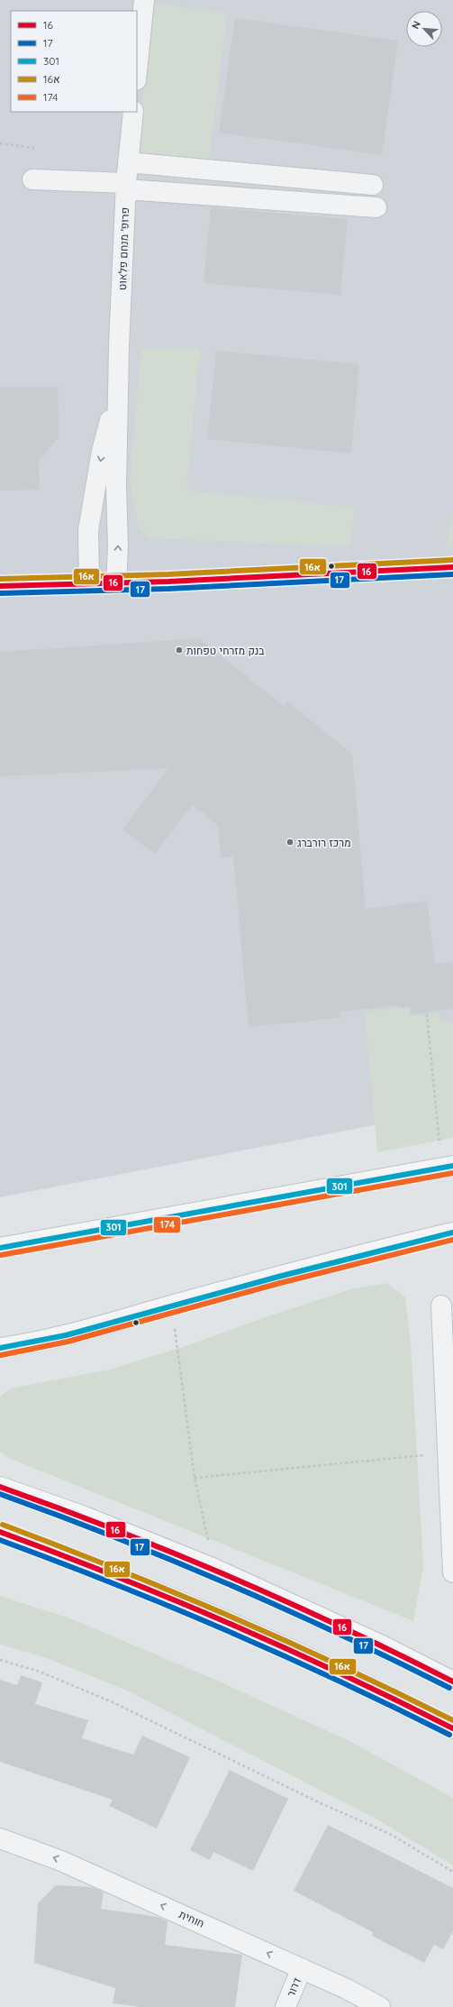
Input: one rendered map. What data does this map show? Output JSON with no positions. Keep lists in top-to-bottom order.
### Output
{
  "streets": {
    "street": ["פרופ׳ מנחם פלאוט", "חוחית", "דרור"]
  },
  "crossings": [
    ["חוחית", "דרור"]
  ],
  "one_way": ["חוחית"],
  "places": ["בנק מזרחי טפחות", "מרכז רורברג"],
  "lines": [
    "transit line 16א",
    "transit line 16",
    "transit line 17",
    "transit line 301",
    "transit line 174"
  ],
  "legend": [
    "16",
    "17",
    "301",
    "16א",
    "174"
  ],
  "north": "top left"
}
